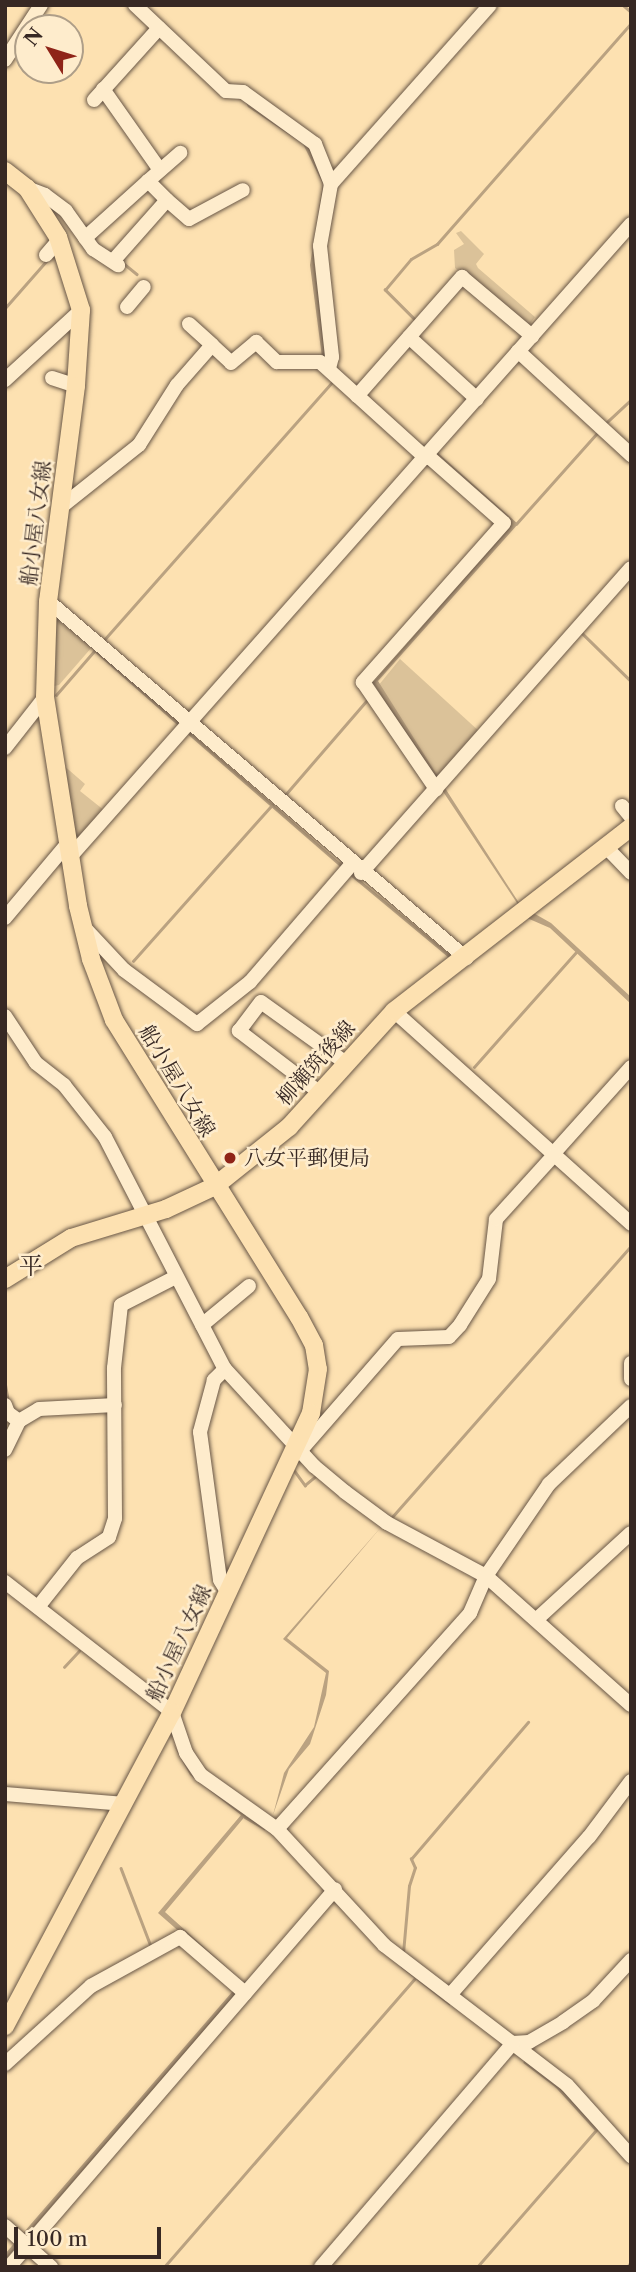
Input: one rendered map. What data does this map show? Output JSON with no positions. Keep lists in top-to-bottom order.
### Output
{
  "streets": {
    "main road": ["船小屋八女線", "柳瀬筑後線"]
  },
  "crossings": [
    ["船小屋八女線", "柳瀬筑後線"]
  ],
  "districts": ["平"],
  "places": ["八女平郵便局"],
  "scale_bar": "100 m",
  "north": "top left"
}
